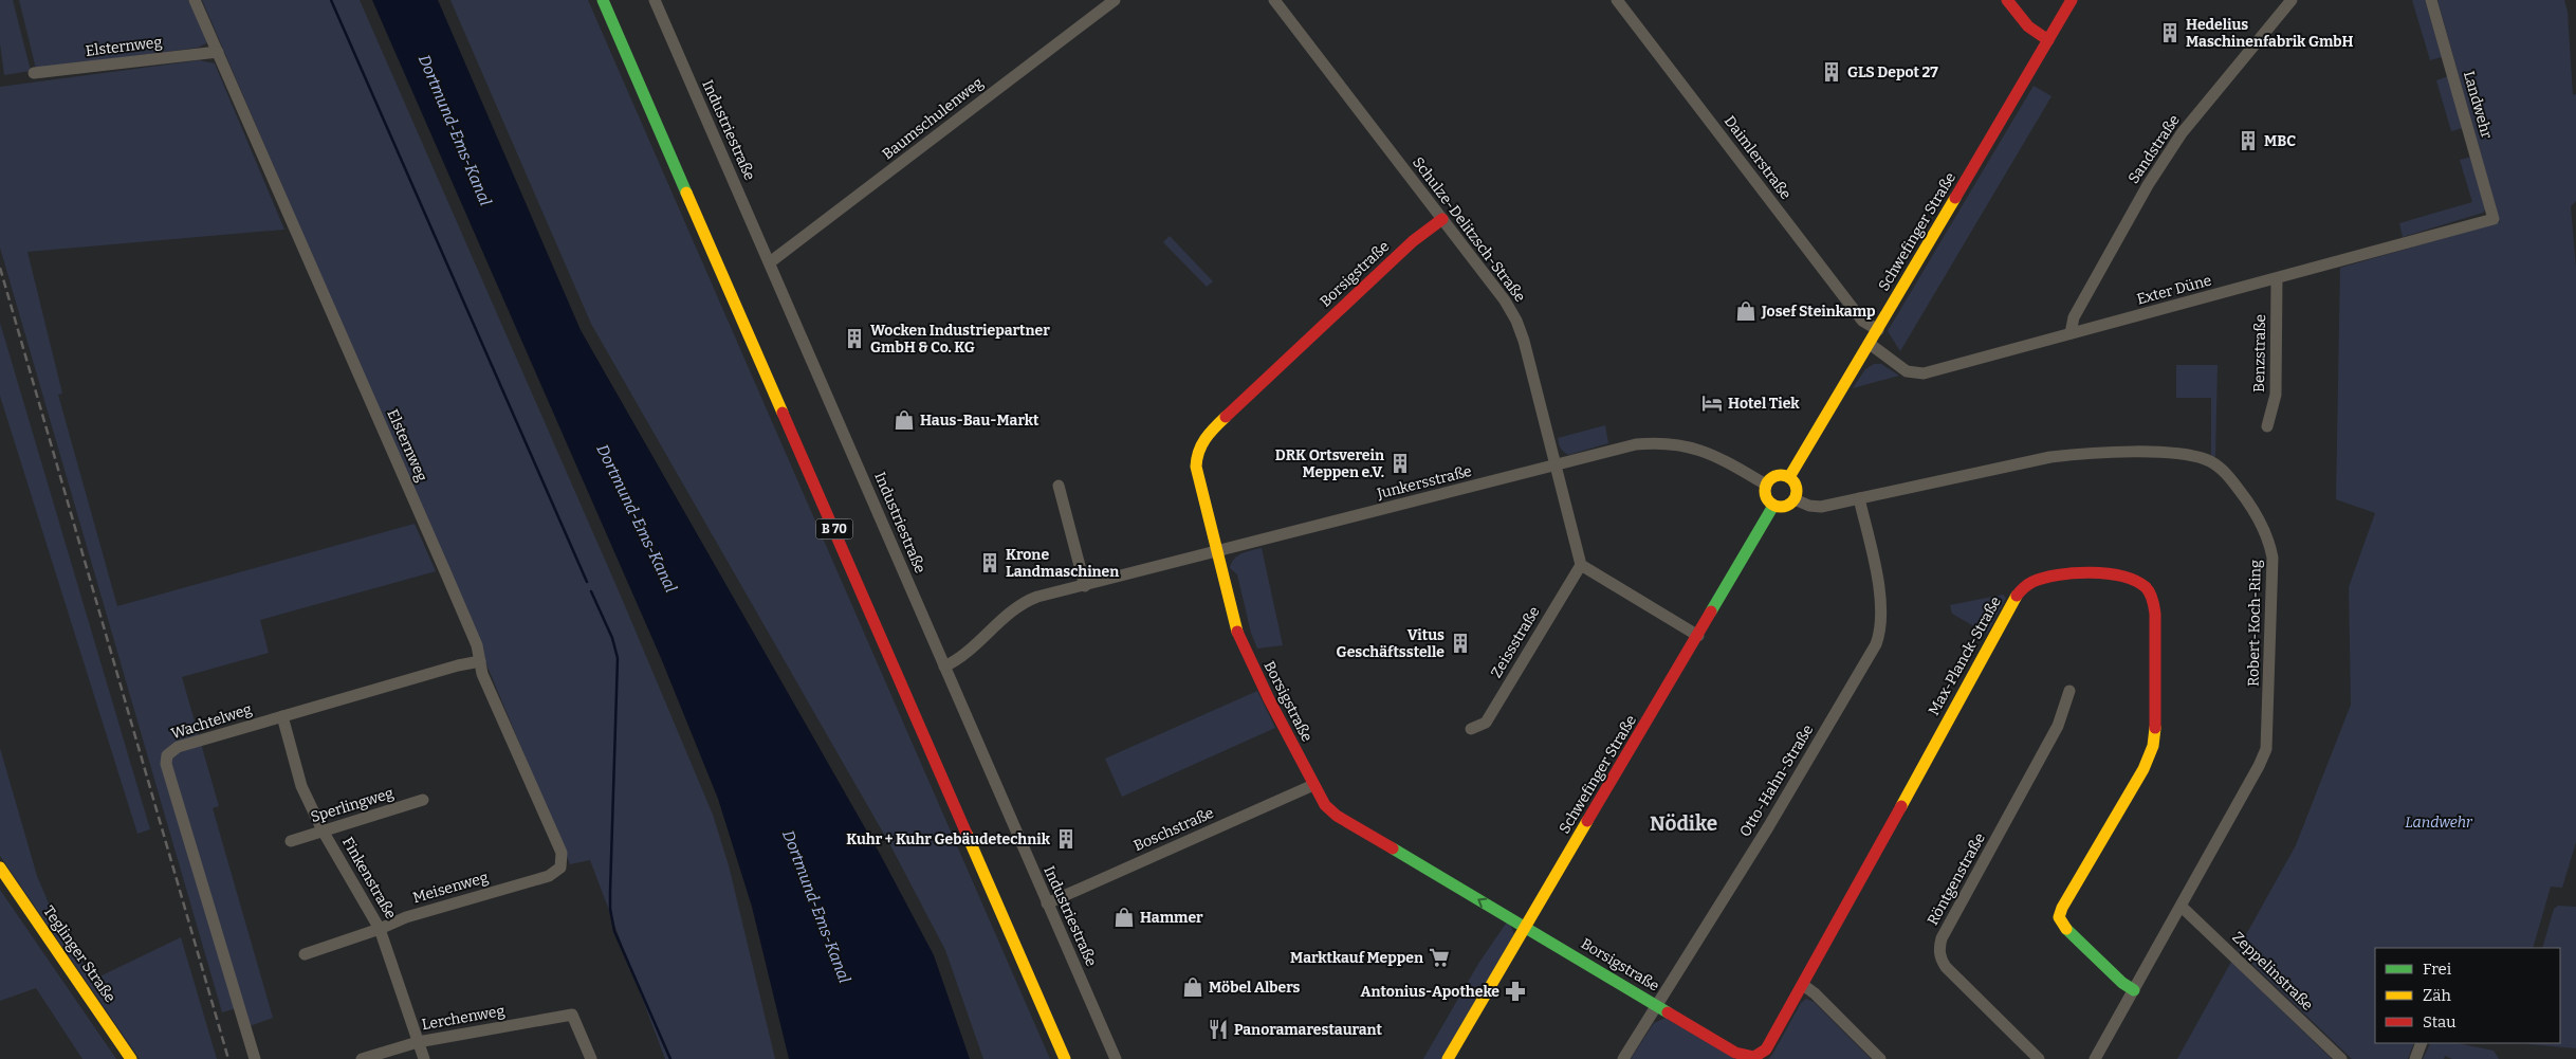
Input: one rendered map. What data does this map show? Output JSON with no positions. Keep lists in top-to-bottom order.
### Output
{
  "streets": {
    "street": [
      "Elsternweg",
      "Landwehr",
      "Baumschulenweg",
      "Industriestraße",
      "Sandstraße",
      "Daimlerstraße",
      "Schulze-Delitzsch-Straße",
      "Schwefinger Straße",
      "Borsigstraße",
      "Exter Düne",
      "Benzstraße",
      "Junkersstraße",
      "B 70",
      "Robert-Koch-Ring",
      "Zeissstraße",
      "Max-Planck-Straße",
      "Wachtelweg",
      "Otto-Hahn-Straße",
      "Sperlingweg",
      "Boschstraße",
      "Finkenstraße",
      "Röntgenstraße",
      "Meisenweg",
      "Teglinger Straße",
      "Zeppelinstraße",
      "Lerchenweg"
    ]
  },
  "crossings": [
    ["Elsternweg", "Wachtelweg"],
    ["Elsternweg", "Meisenweg"],
    ["Landwehr", "Exter Düne"],
    ["Baumschulenweg", "Industriestraße"],
    ["Industriestraße", "Junkersstraße"],
    ["Industriestraße", "Boschstraße"],
    ["Sandstraße", "Exter Düne"],
    ["Daimlerstraße", "Schwefinger Straße"],
    ["Schulze-Delitzsch-Straße", "Borsigstraße"],
    ["Schulze-Delitzsch-Straße", "Junkersstraße"],
    ["Schulze-Delitzsch-Straße", "Zeissstraße"],
    ["Schwefinger Straße", "Borsigstraße"],
    ["Schwefinger Straße", "Exter Düne"],
    ["Schwefinger Straße", "Junkersstraße"],
    ["Schwefinger Straße", "Robert-Koch-Ring"],
    ["Borsigstraße", "Junkersstraße"],
    ["Borsigstraße", "Max-Planck-Straße"],
    ["Borsigstraße", "Otto-Hahn-Straße"],
    ["Borsigstraße", "Boschstraße"],
    ["Exter Düne", "Benzstraße"],
    ["Junkersstraße", "Robert-Koch-Ring"],
    ["Robert-Koch-Ring", "Max-Planck-Straße"],
    ["Robert-Koch-Ring", "Otto-Hahn-Straße"],
    ["Robert-Koch-Ring", "Zeppelinstraße"],
    ["Wachtelweg", "Finkenstraße"],
    ["Sperlingweg", "Finkenstraße"],
    ["Finkenstraße", "Meisenweg"],
    ["Finkenstraße", "Lerchenweg"]
  ],
  "districts": ["Nödike"],
  "water": ["Dortmund-Ems-Kanal"],
  "parks": ["Landwehr"],
  "places": {
    "building": [
      "Hedelius Maschinenfabrik GmbH",
      "GLS Depot 27",
      "MBC",
      "Wocken Industriepartner GmbH & Co. KG",
      "DRK Ortsverein Meppen e.V.",
      "Krone Landmaschinen",
      "Vitus Geschäftsstelle",
      "Kuhr + Kuhr Gebäudetechnik"
    ],
    "shop": [
      "Josef Steinkamp",
      "Haus-Bau-Markt",
      "Hammer",
      "Möbel Albers"
    ],
    "hotel": ["Hotel Tiek"],
    "supermarket": ["Marktkauf Meppen"],
    "pharmacy": ["Antonius-Apotheke"],
    "restaurant": ["Panoramarestaurant"]
  },
  "legend": ["Frei", "Zäh", "Stau"]
}
